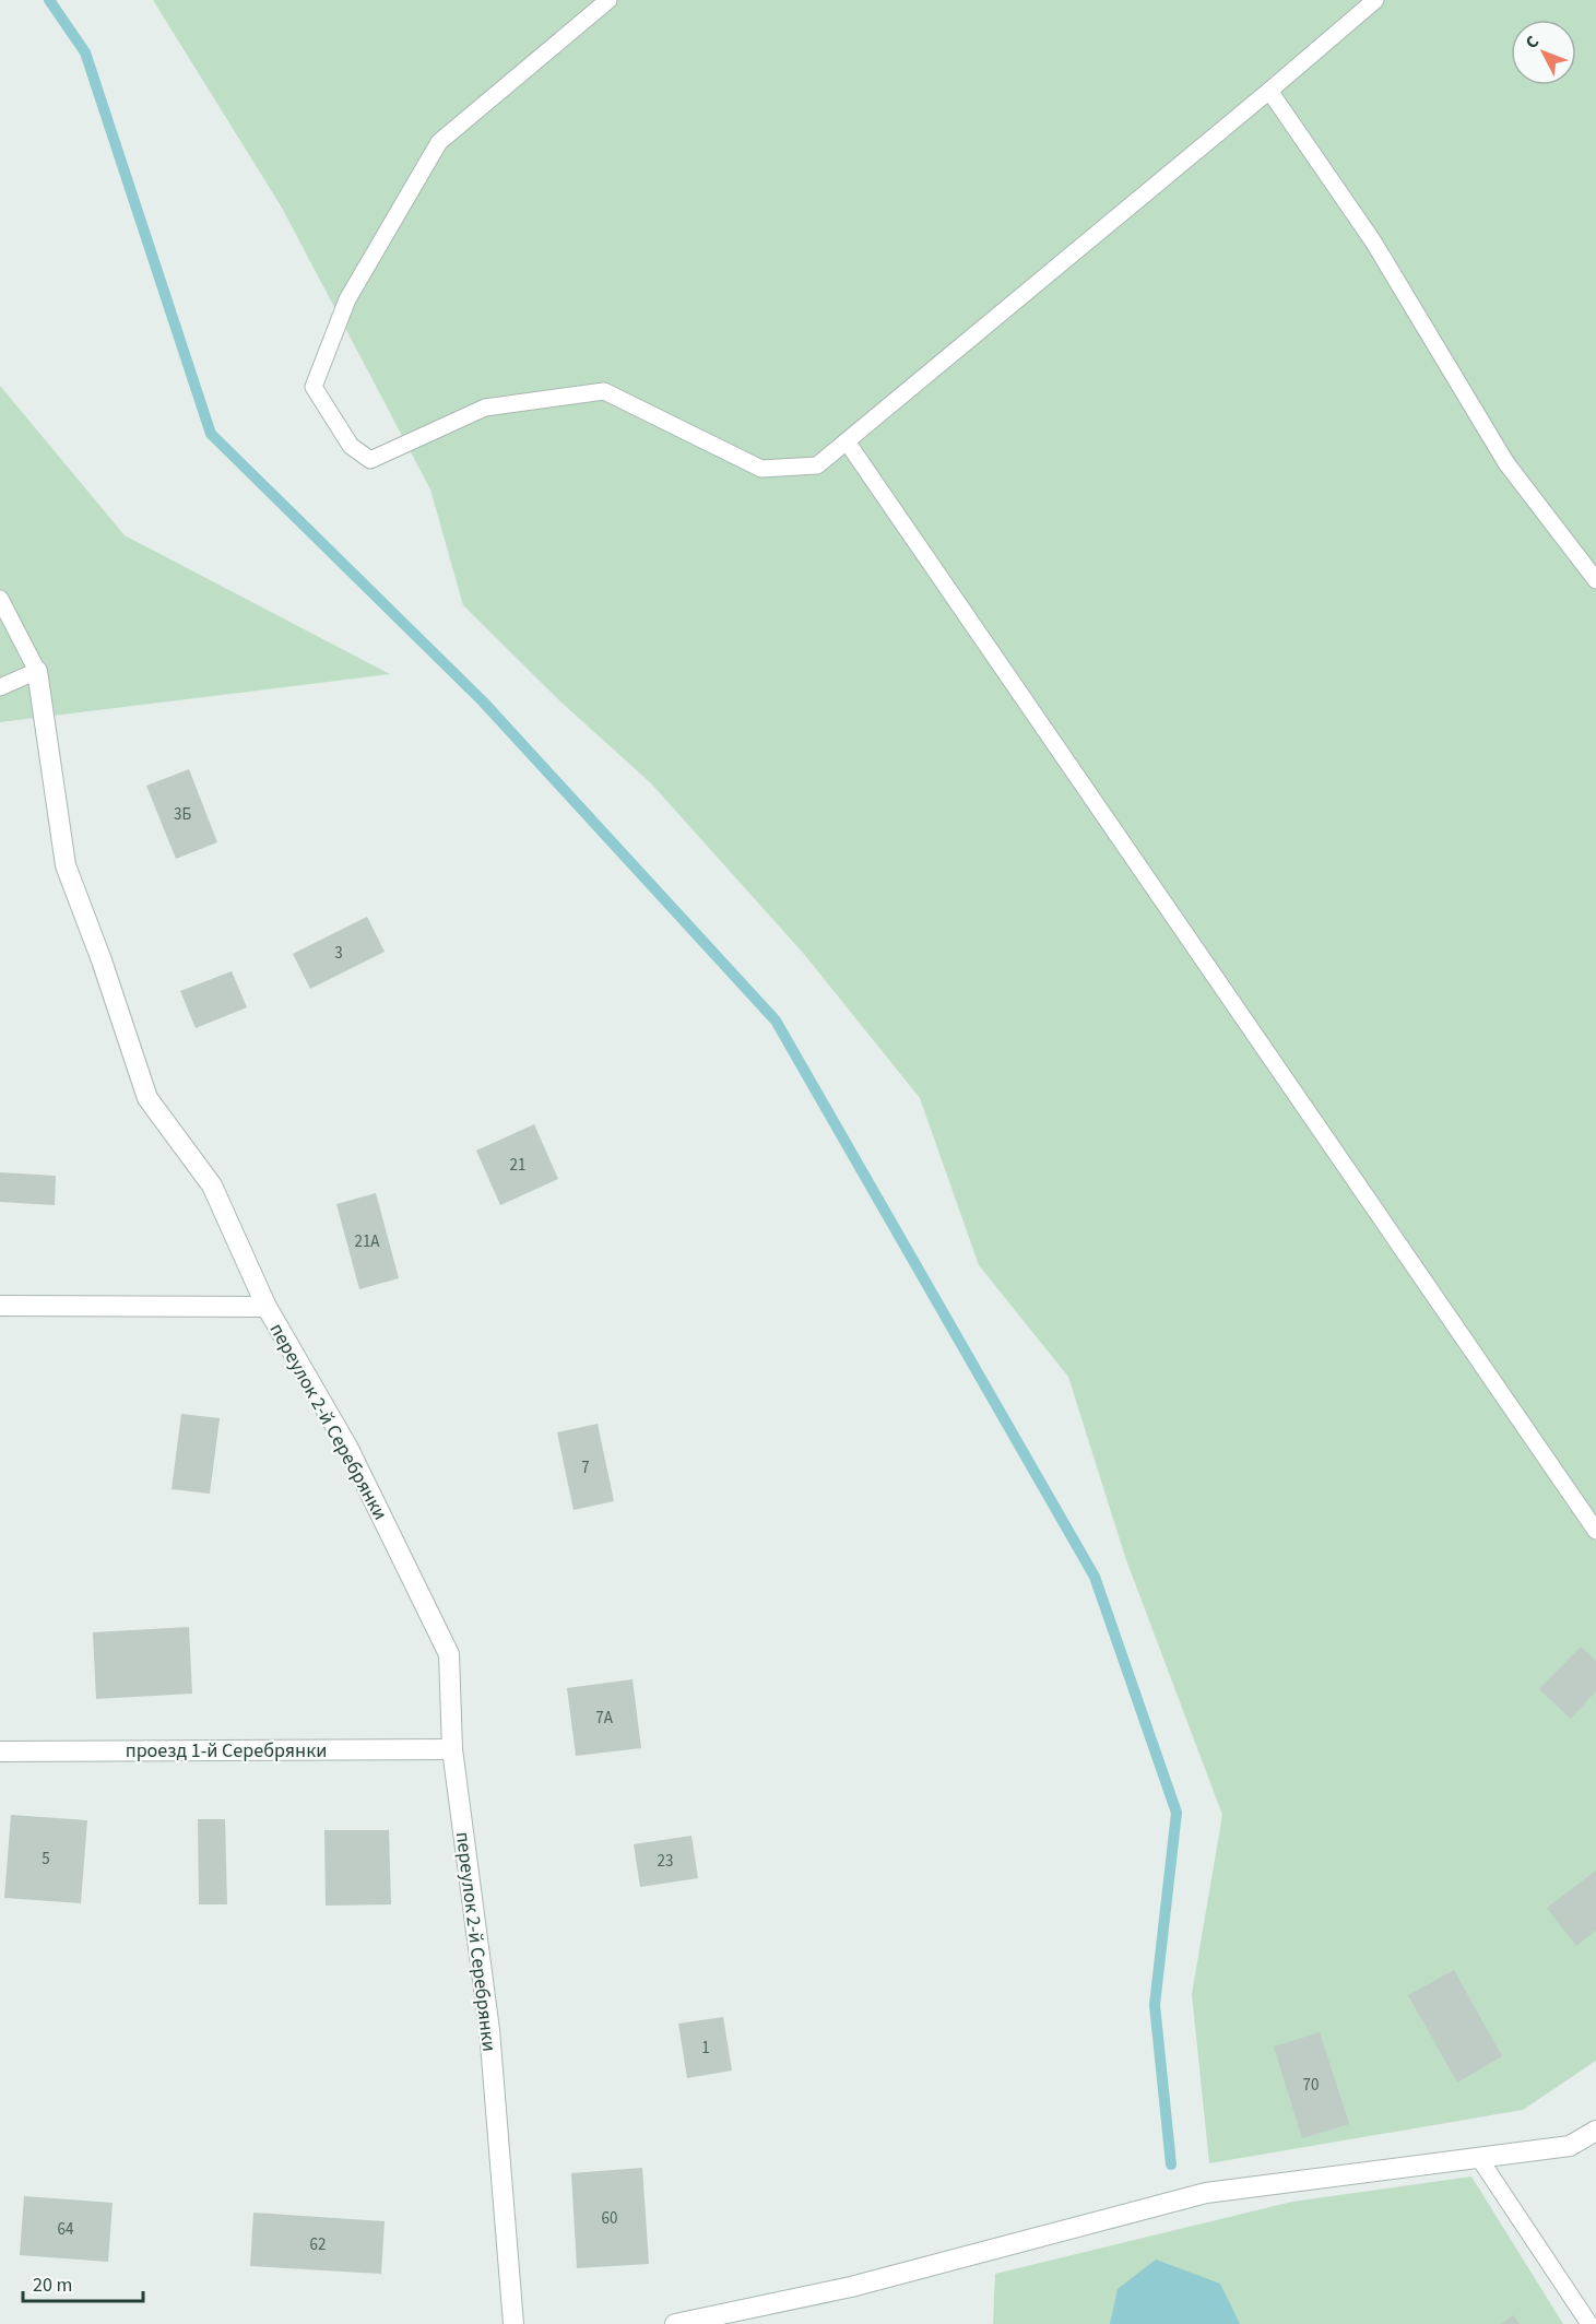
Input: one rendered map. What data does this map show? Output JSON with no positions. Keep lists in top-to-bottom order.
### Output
{
  "streets": {
    "street": ["переулок 2-й Серебрянки", "проезд 1-й Серебрянки"]
  },
  "crossings": [
    ["переулок 2-й Серебрянки", "проезд 1-й Серебрянки"]
  ],
  "house_numbers": [
    "3Б",
    "3",
    "21",
    "21А",
    "7",
    "7А",
    "5",
    "23",
    "1",
    "70",
    "60",
    "64",
    "62"
  ],
  "scale_bar": "20 m",
  "north": "top left"
}
